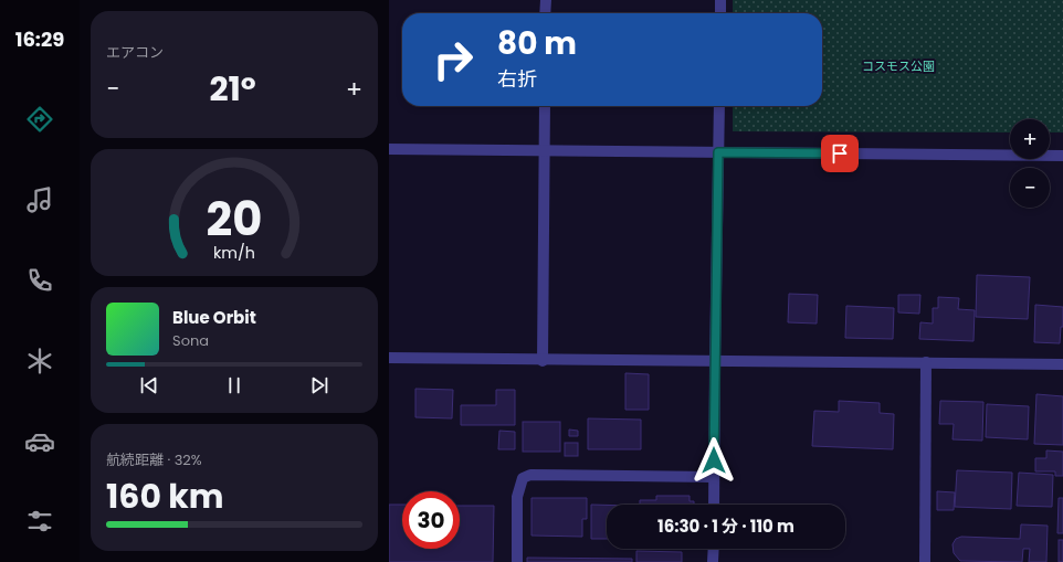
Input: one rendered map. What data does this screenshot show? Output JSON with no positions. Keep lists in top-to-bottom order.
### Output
{
  "parks": ["コスモス公園"],
  "page": {
    "tabs": "16:29",
    "tile": [
      "エアコン",
      ["航続距離 · 32%", "160 km"]
    ],
    "turn": ["80 m", "右折"],
    "heat": ["−", "21°", "+"],
    "map_buttons": ["+", "−"],
    "song": ["Blue Orbit", "Sona"],
    "limit": "30",
    "trip": "16:30 · 1 分 · 110 m",
    "gauge": ["20", "km/h"]
  }
}
